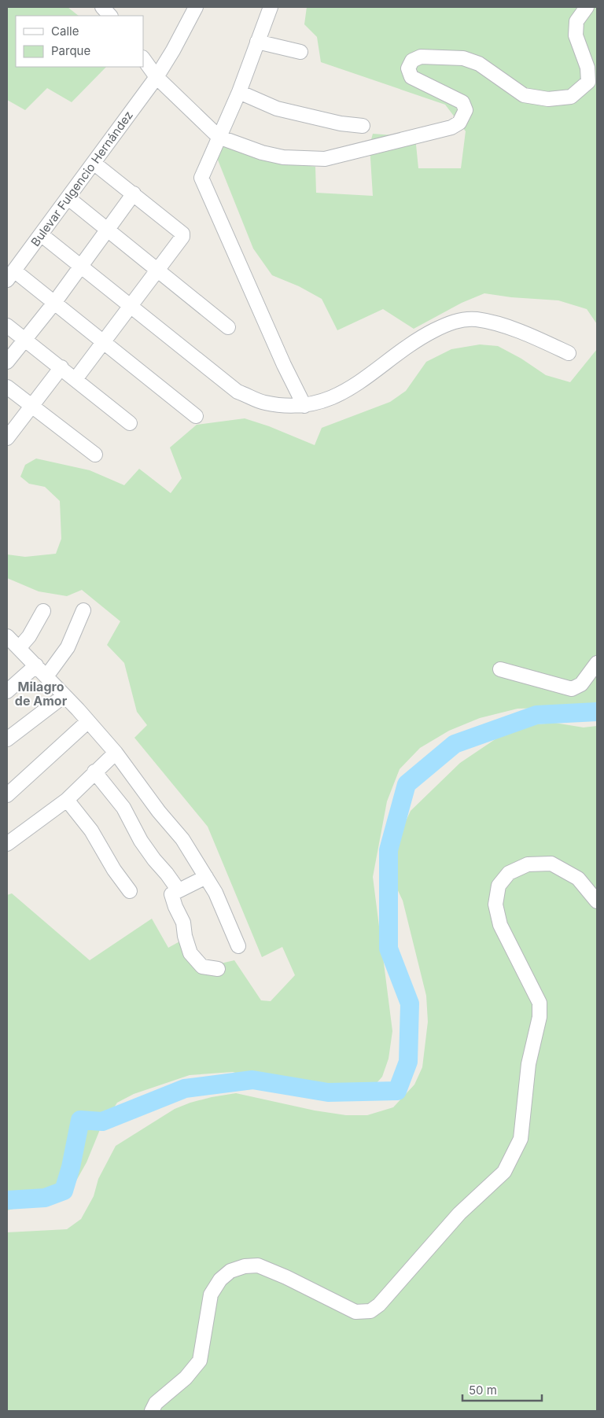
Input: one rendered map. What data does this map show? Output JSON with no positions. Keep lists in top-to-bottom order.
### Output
{
  "streets": {
    "street": ["Bulevar Fulgencio Hernández"]
  },
  "districts": ["Milagro de Amor"],
  "legend": ["Calle", "Parque"],
  "scale_bar": "50 m"
}
